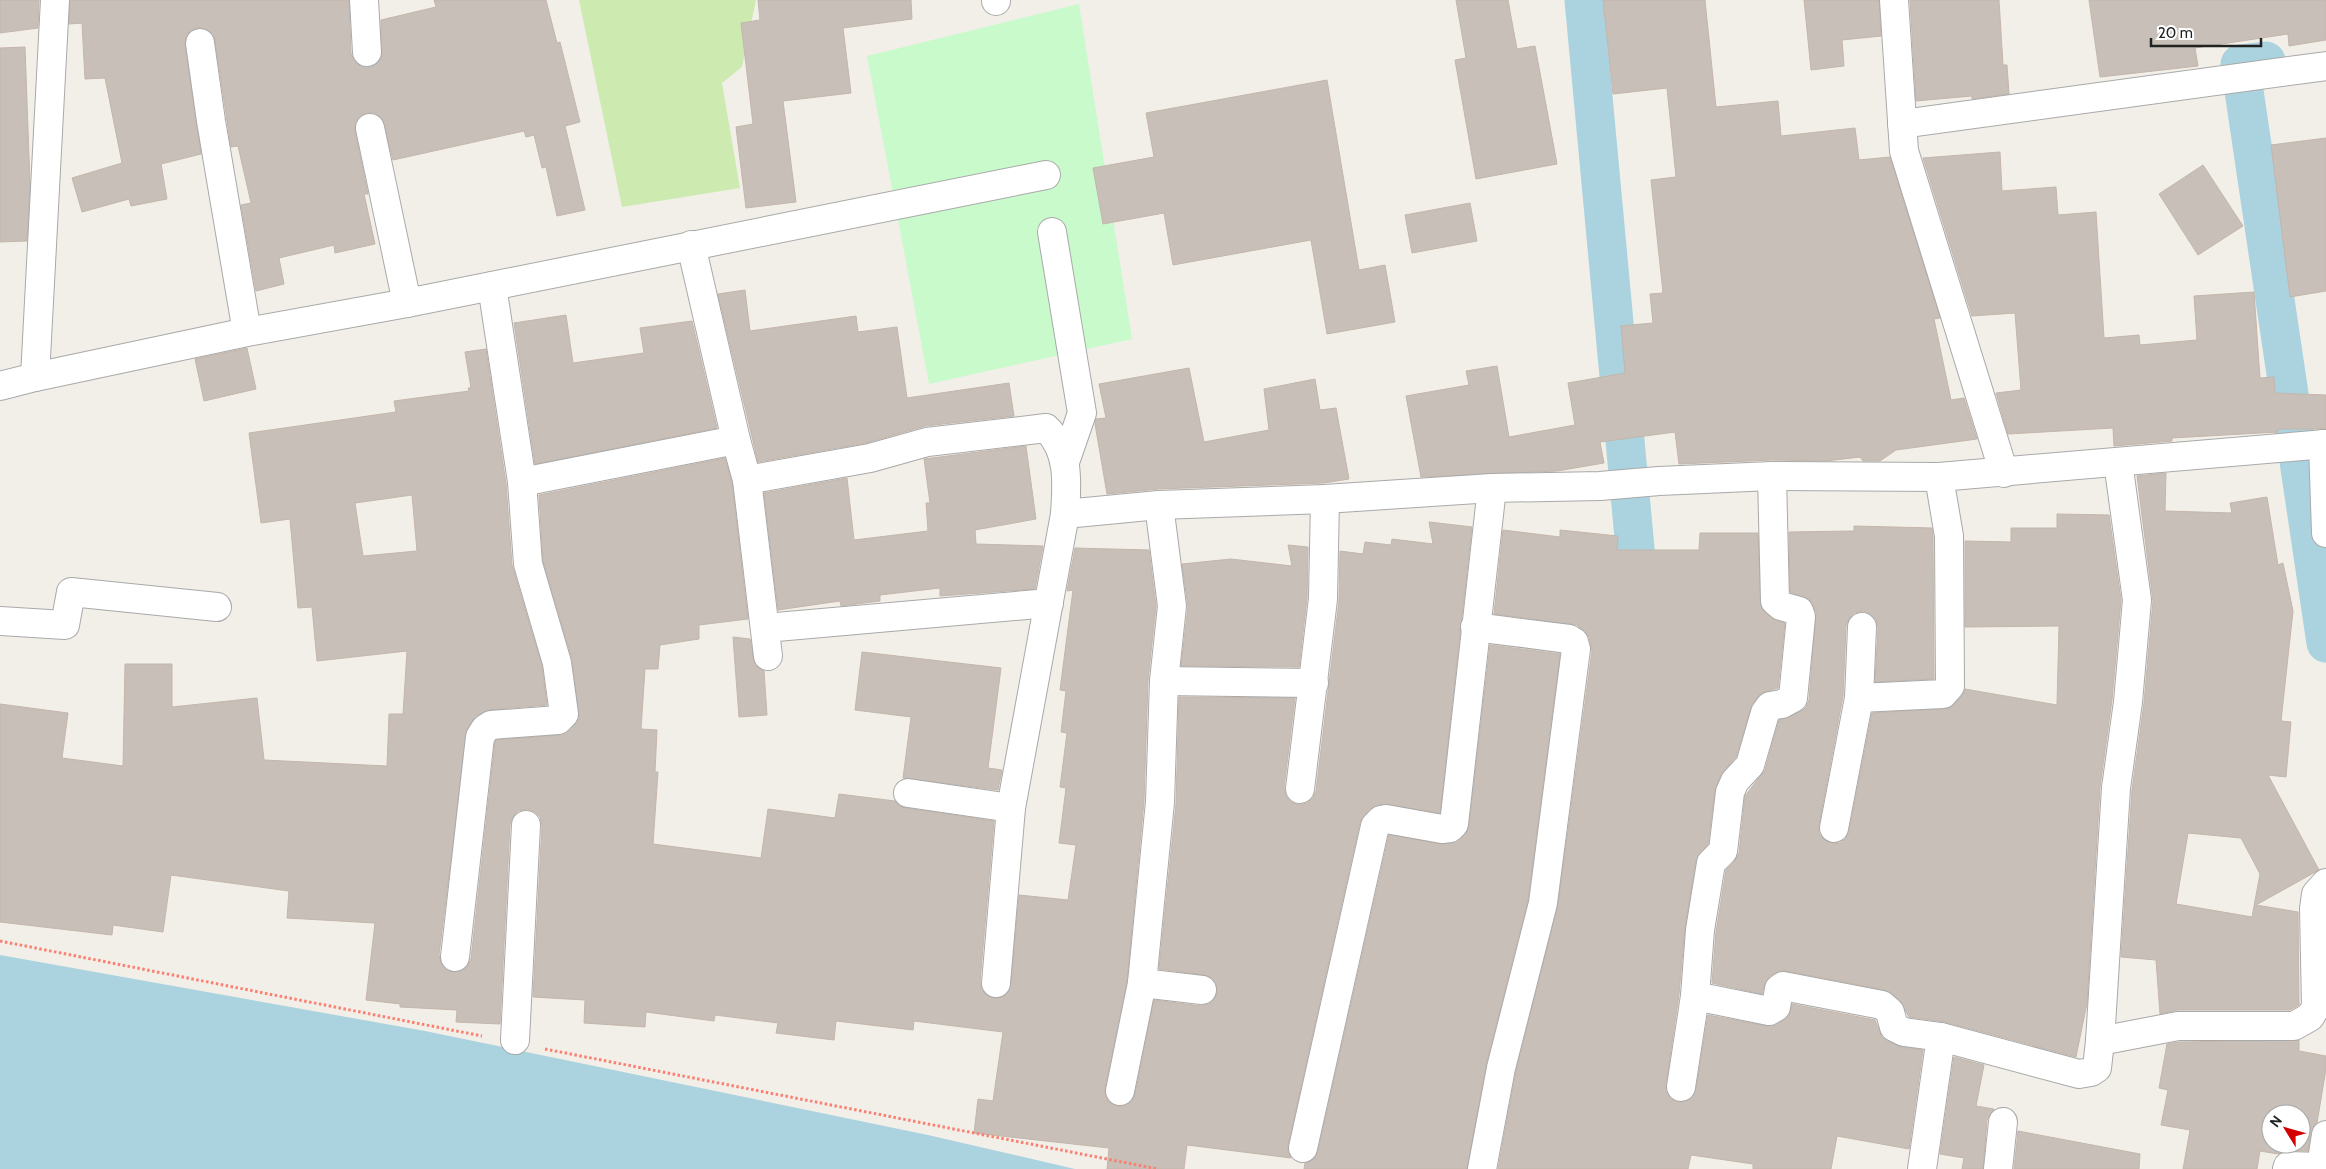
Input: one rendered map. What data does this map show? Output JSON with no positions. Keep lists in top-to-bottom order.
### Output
{
  "scale_bar": "20 m",
  "north": "top left"
}
